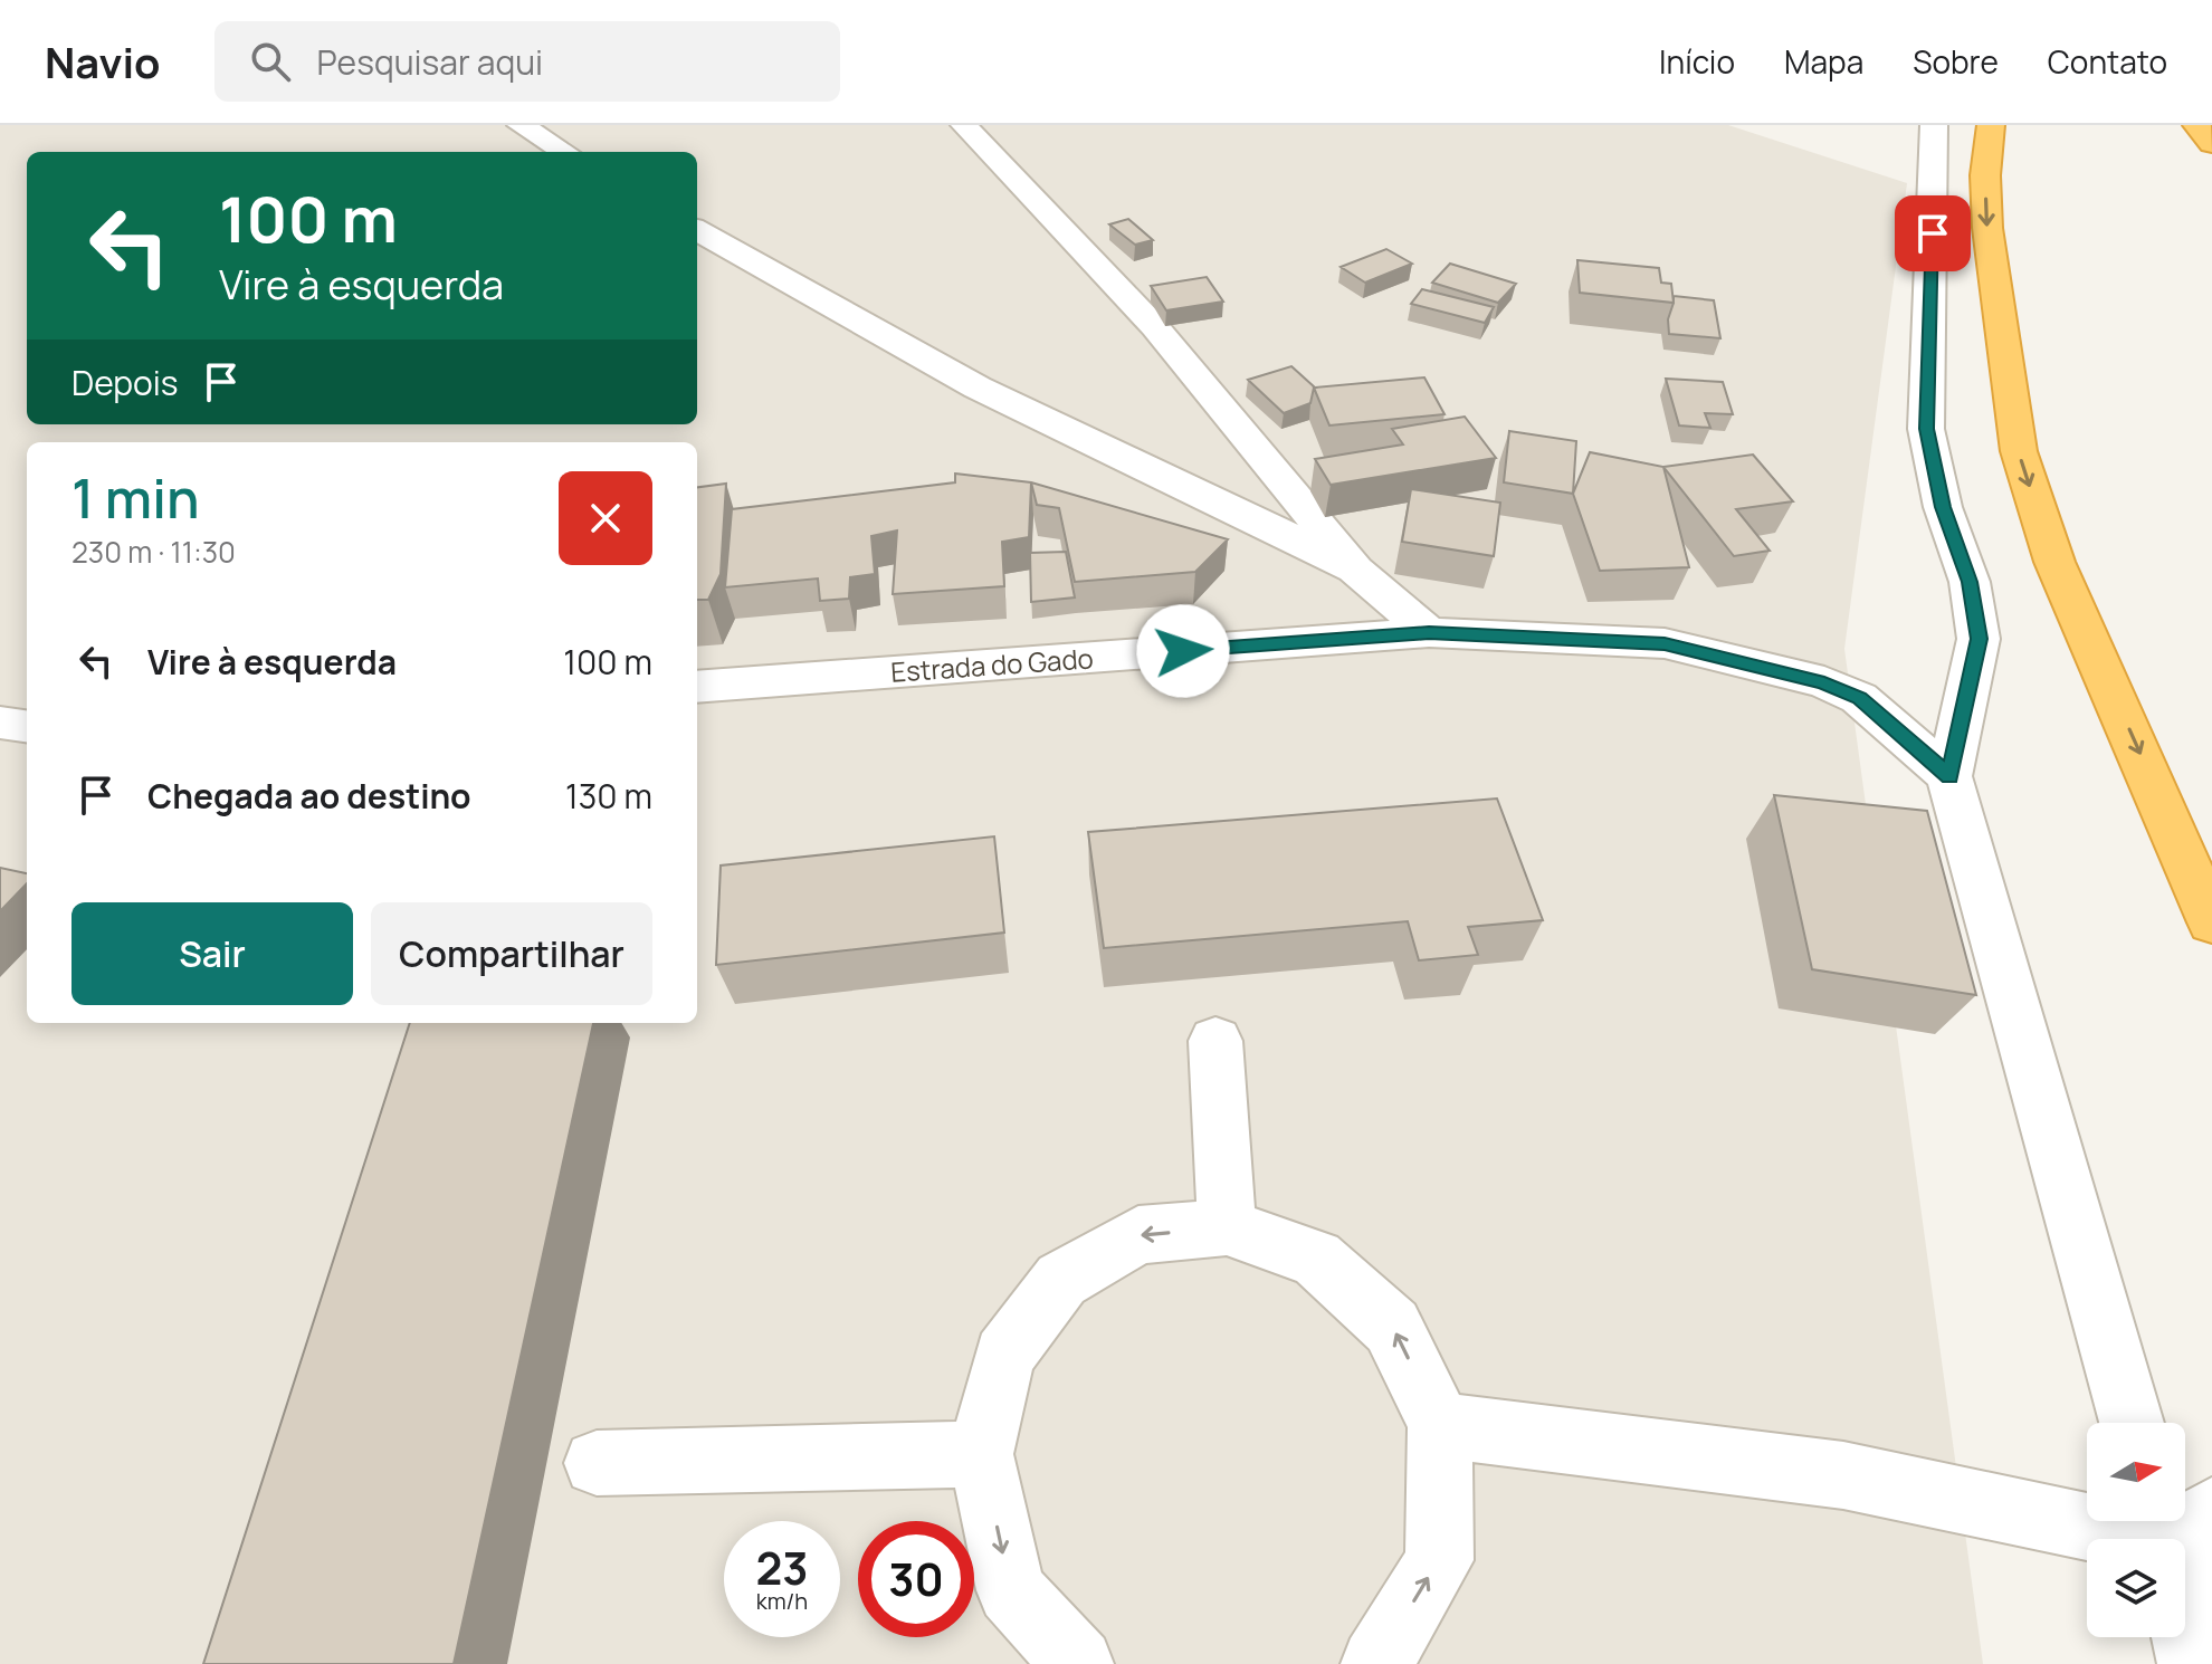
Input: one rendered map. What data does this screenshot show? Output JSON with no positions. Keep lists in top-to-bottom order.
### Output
{
  "streets": {
    "street": ["Estrada do Gado"]
  },
  "north": "right",
  "page": {
    "header": "Navio",
    "search": "Pesquisar aqui",
    "nav": [
      "Início",
      "Mapa",
      "Sobre",
      "Contato"
    ],
    "turn": ["100 m", "Vire à esquerda"],
    "then": "Depois",
    "heading": ["1 min", "230 m · 11:30"],
    "list": [
      {
        "name": "Vire à esquerda",
        "value": "100 m"
      },
      {
        "name": "Chegada ao destino",
        "value": "130 m"
      }
    ],
    "buttons": ["Sair", "Compartilhar"],
    "speed": "23 km/h",
    "limit": "30"
  }
}
